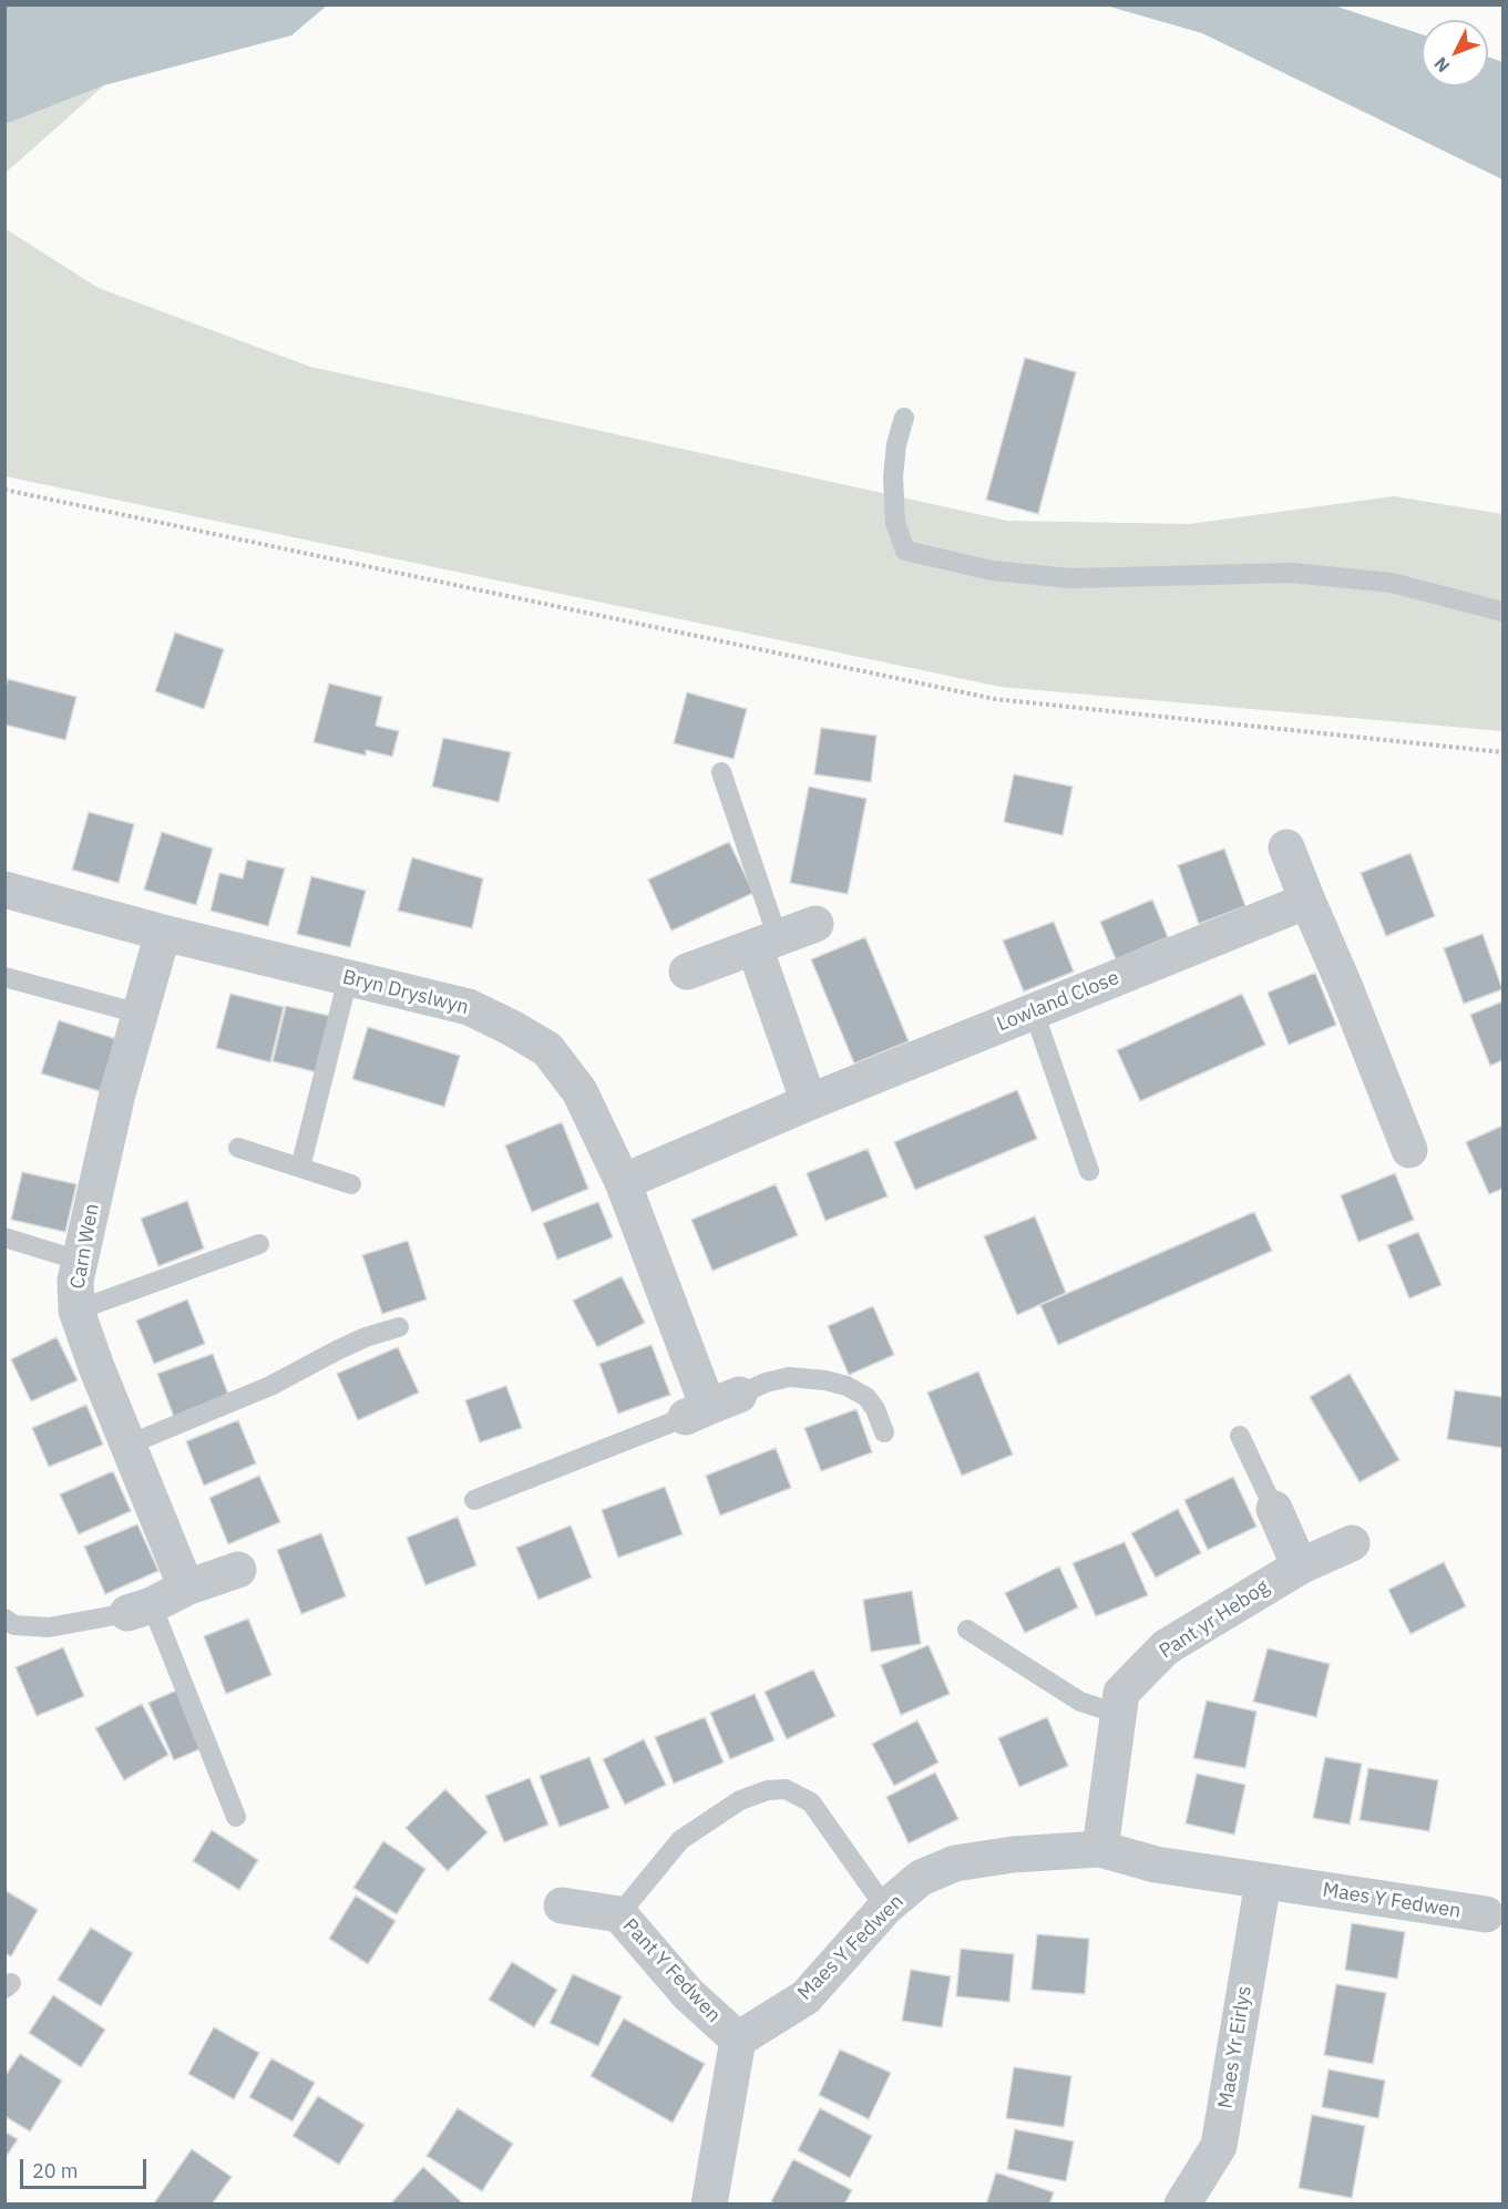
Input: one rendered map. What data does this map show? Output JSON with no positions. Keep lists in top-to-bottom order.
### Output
{
  "streets": {
    "street": [
      "Bryn Dryslwyn",
      "Lowland Close",
      "Carn Wen",
      "Pant yr Hebog",
      "Maes Y Fedwen",
      "Pant Y Fedwen",
      "Maes Yr Eirlys"
    ]
  },
  "crossings": [
    ["Bryn Dryslwyn", "Lowland Close"],
    ["Bryn Dryslwyn", "Carn Wen"],
    ["Pant yr Hebog", "Maes Y Fedwen"],
    ["Maes Y Fedwen", "Pant Y Fedwen"],
    ["Maes Y Fedwen", "Maes Yr Eirlys"]
  ],
  "scale_bar": "20 m",
  "north": "bottom left"
}
